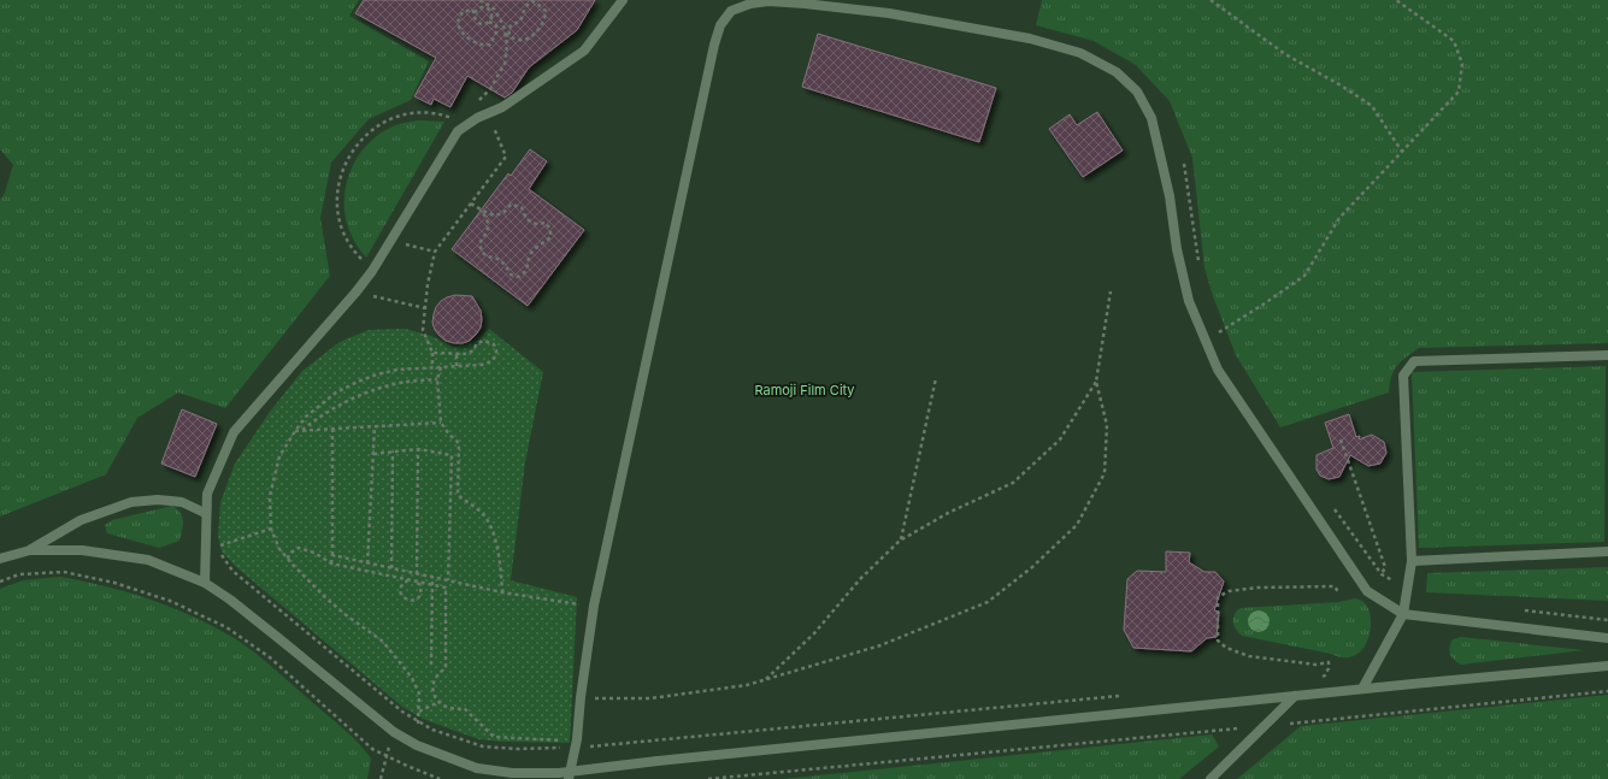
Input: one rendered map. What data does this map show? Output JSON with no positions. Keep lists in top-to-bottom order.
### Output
{
  "parks": ["Ramoji Film City"]
}
